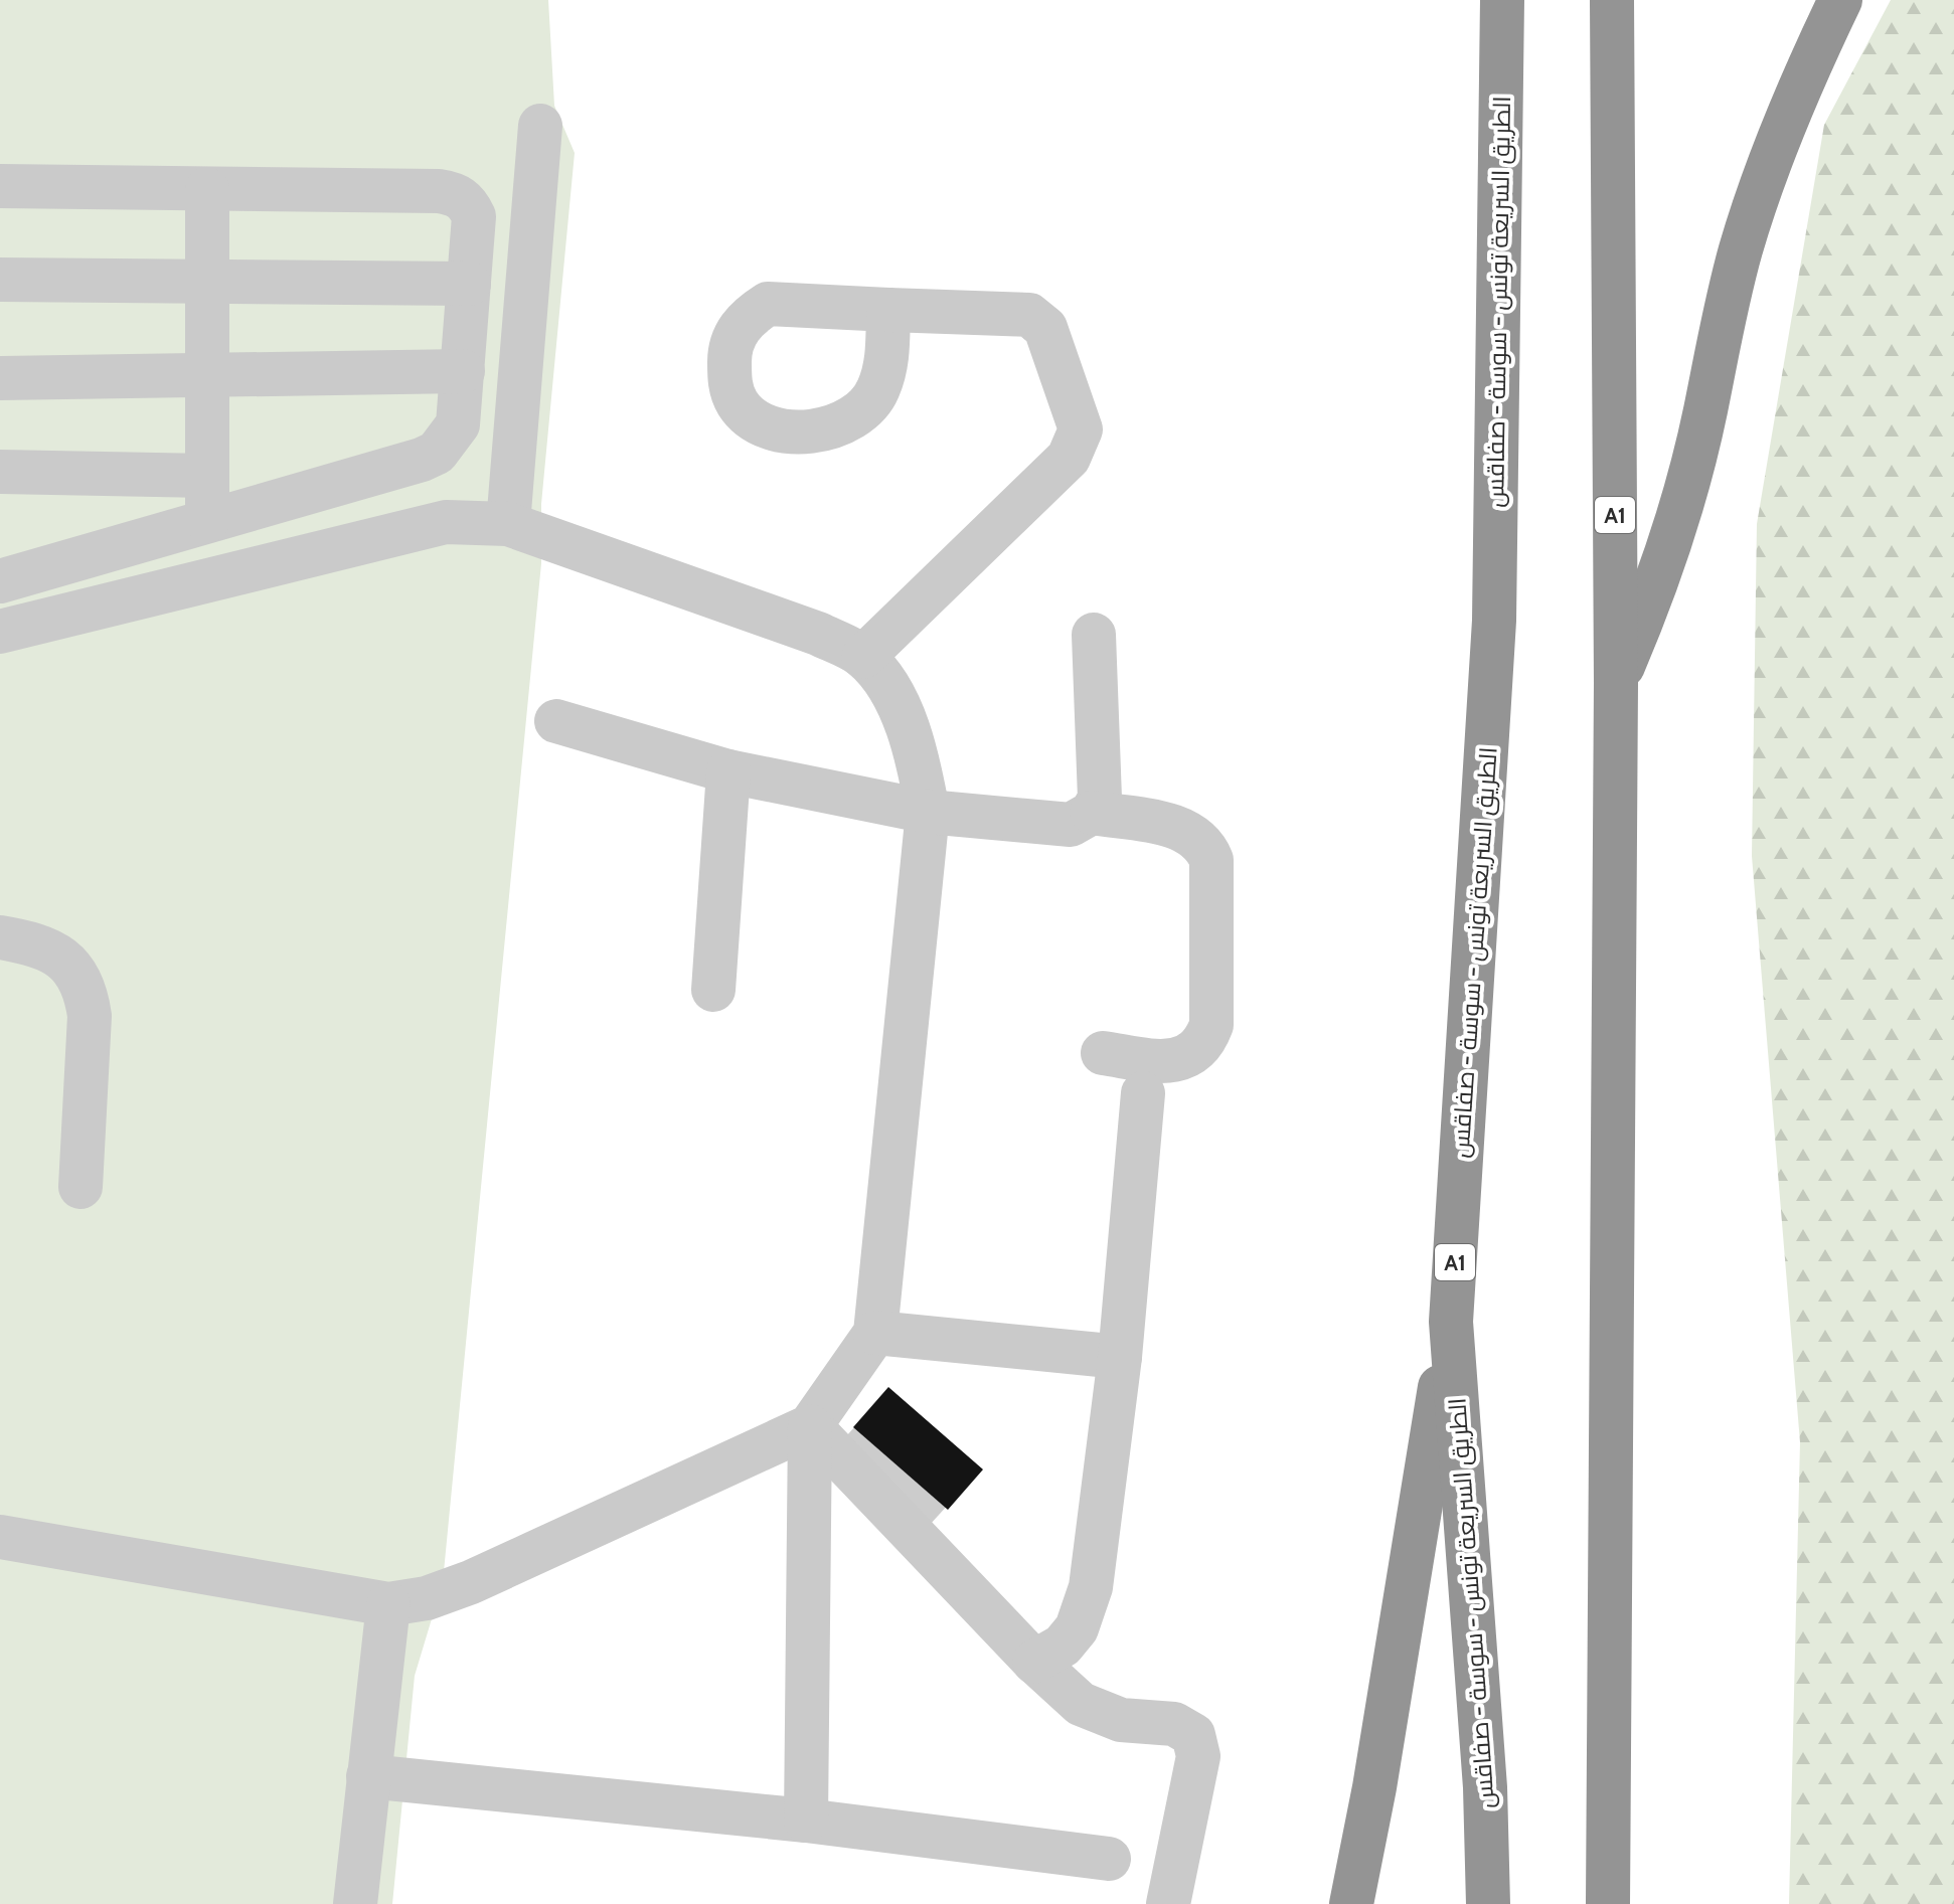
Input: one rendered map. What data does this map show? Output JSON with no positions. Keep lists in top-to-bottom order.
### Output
{
  "streets": {
    "highway": ["الطريق السريعة تونس - سوسة - صفاقس", "A1"]
  }
}
